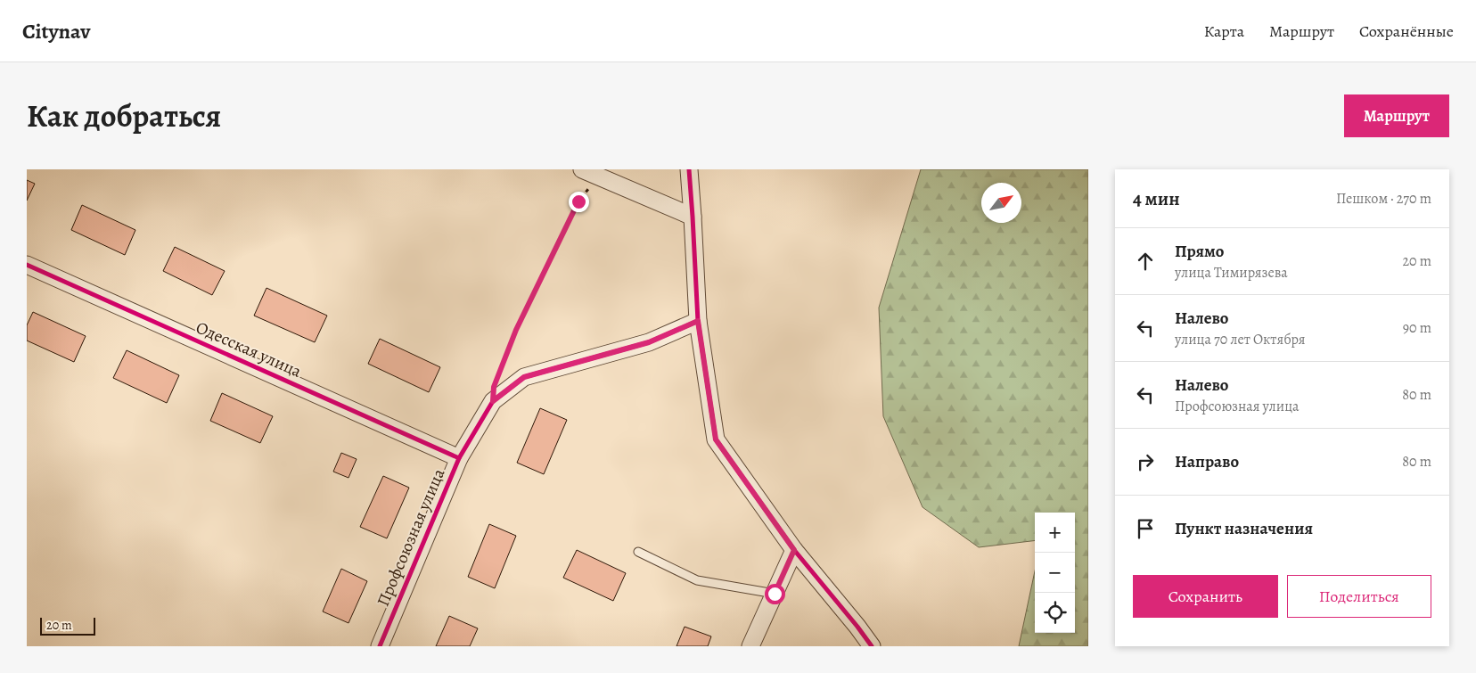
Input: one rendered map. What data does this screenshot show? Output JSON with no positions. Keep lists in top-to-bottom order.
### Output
{
  "streets": {
    "street": ["Одесская улица", "Профсоюзная улица"]
  },
  "crossings": [
    ["Одесская улица", "Профсоюзная улица"]
  ],
  "scale_bar": "20 m",
  "north": "top right",
  "page": {
    "header": "Citynav",
    "nav": ["Карта", "Маршрут", "Сохранённые"],
    "title": "Как добраться",
    "buttons": [
      "Маршрут",
      ["Сохранить", "Поделиться"]
    ],
    "heading": ["4 мин", "Пешком · 270 m"],
    "list": [
      ["Прямо", "улица Тимирязева", "20 m"],
      ["Налево", "улица 70 лет Октября", "90 m"],
      ["Налево", "Профсоюзная улица", "80 m"],
      ["Направо", "80 m"],
      "Пункт назначения"
    ],
    "map_buttons": ["+", "−"],
    "scale": "20 m"
  }
}
